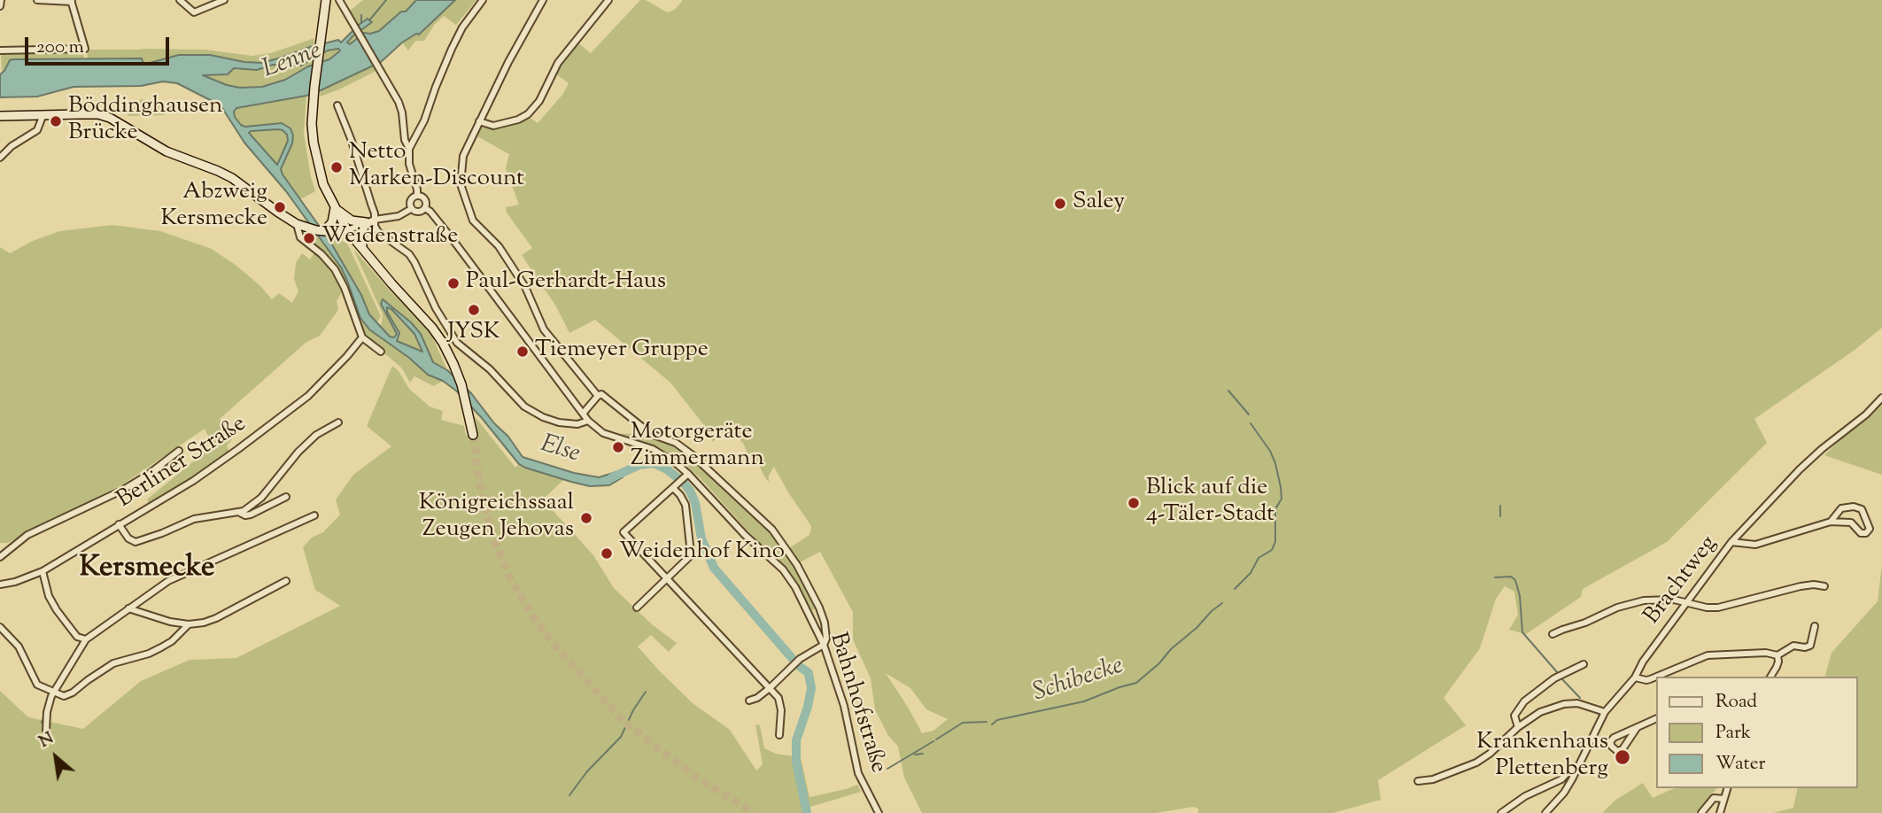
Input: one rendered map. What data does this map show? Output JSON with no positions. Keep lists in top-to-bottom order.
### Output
{
  "streets": {
    "street": ["Berliner Straße", "Brachtweg", "Bahnhofstraße"]
  },
  "districts": ["Kersmecke"],
  "water": ["Lenne", "Else", "Schibecke"],
  "places": [
    "Böddinghausen Brücke",
    "Netto Marken-Discount",
    "Saley",
    "Abzweig Kersmecke",
    "Weidenstraße",
    "Paul-Gerhardt-Haus",
    "JYSK",
    "Tiemeyer Gruppe",
    "Motorgeräte Zimmermann",
    "Blick auf die 4-Täler-Stadt",
    "Königreichssaal Zeugen Jehovas",
    "Weidenhof Kino",
    "Krankenhaus Plettenberg"
  ],
  "legend": ["Road", "Park", "Water"],
  "scale_bar": "200 m",
  "north": "top left"
}
